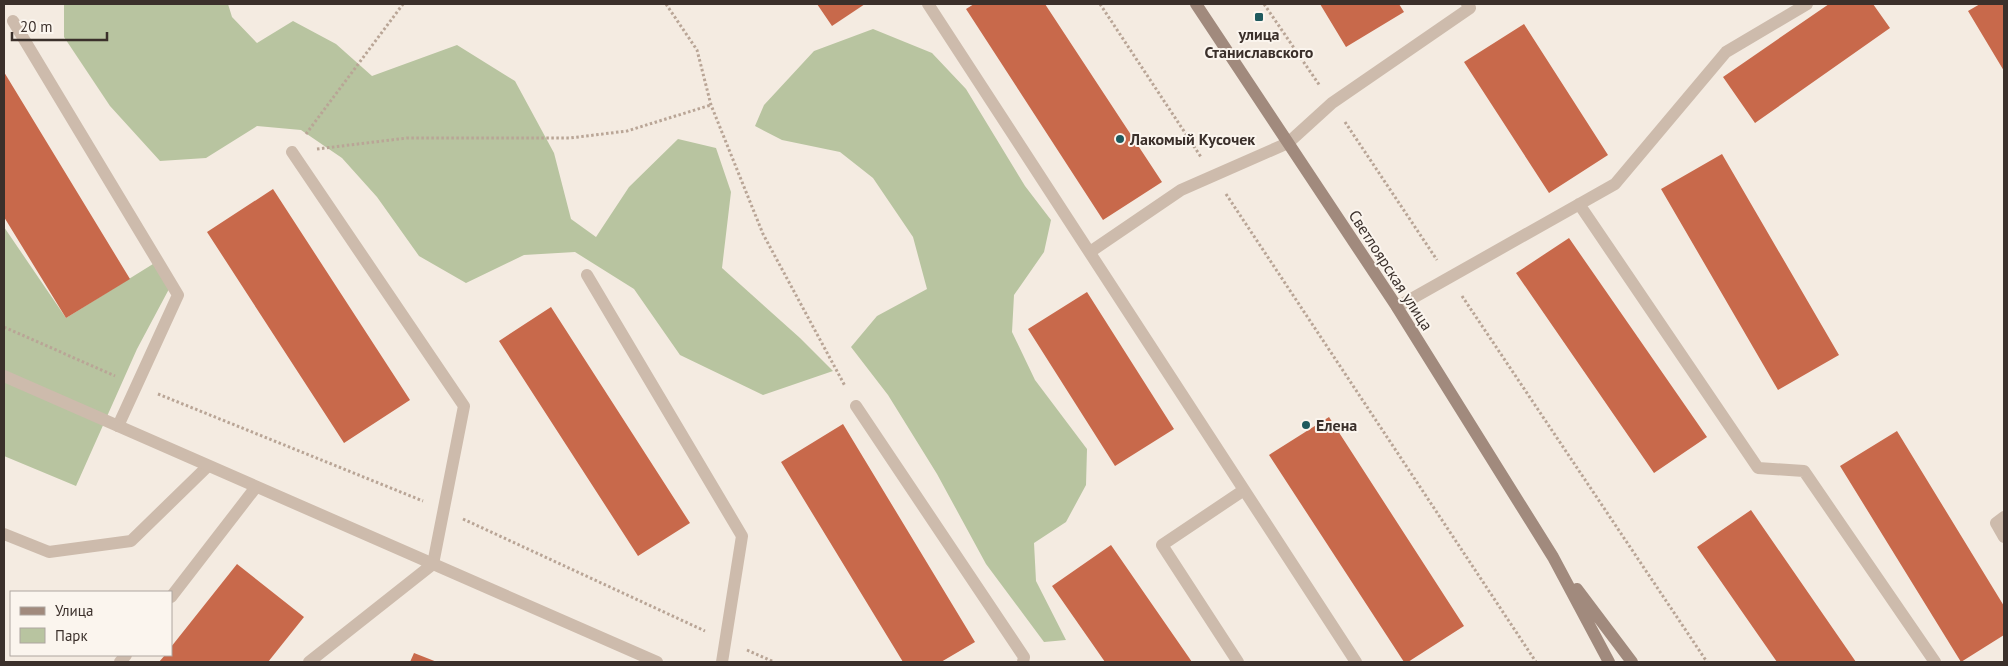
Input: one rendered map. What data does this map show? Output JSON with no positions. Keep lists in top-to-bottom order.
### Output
{
  "streets": {
    "main road": ["Светлоярская улица"]
  },
  "places": {
    "transit": ["улица Станиславского"],
    "other": ["Лакомый Кусочек", "Елена"]
  },
  "legend": ["Улица", "Парк"],
  "scale_bar": "20 m"
}
